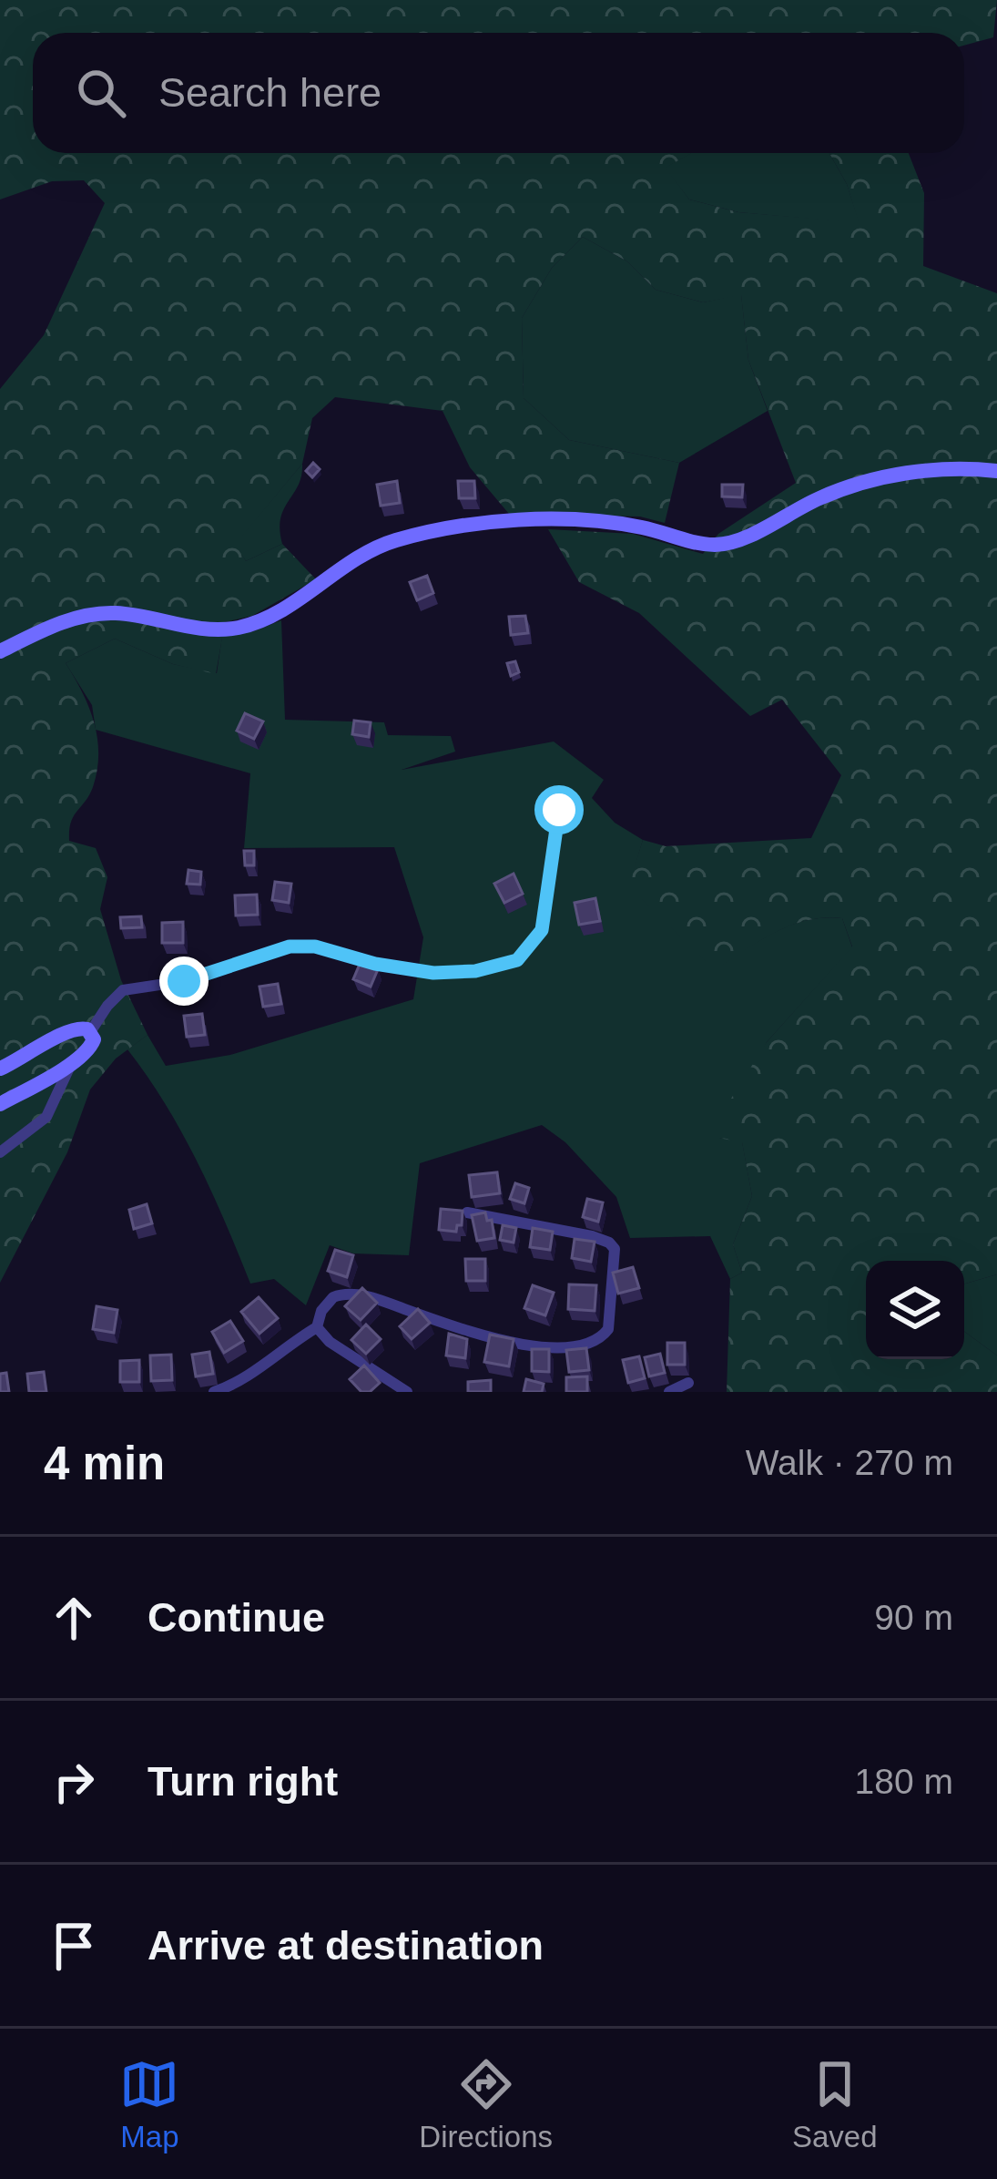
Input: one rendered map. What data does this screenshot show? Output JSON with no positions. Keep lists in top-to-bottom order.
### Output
{
  "page": {
    "search": "Search here",
    "heading": ["4 min", "Walk · 270 m"],
    "list": [
      ["Continue", "90 m"],
      ["Turn right", "180 m"],
      "Arrive at destination"
    ],
    "nav": ["Map", "Directions", "Saved"]
  }
}
